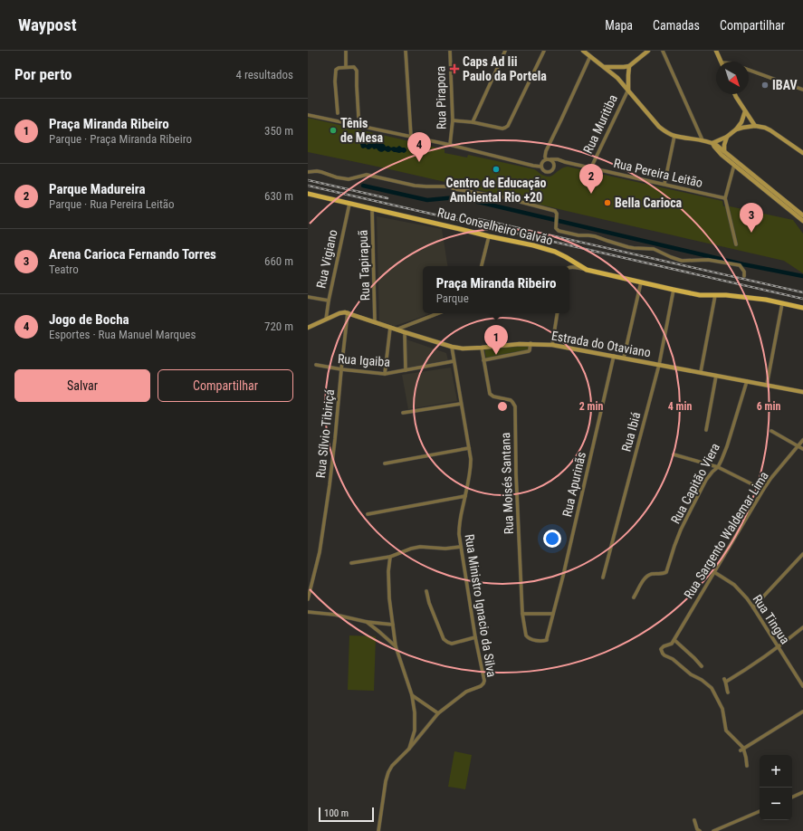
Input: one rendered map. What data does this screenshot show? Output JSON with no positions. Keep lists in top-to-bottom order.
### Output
{
  "streets": {
    "main road": ["Rua Conselheiro Galvão"],
    "street": [
      "Rua Pirapora",
      "Rua Muritiba",
      "Rua Pereira Leitão",
      "Rua Vigiano",
      "Rua Tapirapuã",
      "Estrada do Otaviano",
      "Rua Igaiba",
      "Rua Ibiá",
      "Rua Sílvio Tibiriçá",
      "Rua Moisés Santana",
      "Rua Capitão Viera",
      "Rua Apurinãs",
      "Rua Sargento Waldemar Lima",
      "Rua Ministro Ignacio da Silva",
      "Rua Tingua"
    ]
  },
  "crossings": [
    ["Rua Muritiba", "Rua Pereira Leitão"],
    ["Rua Conselheiro Galvão", "Rua Vigiano"],
    ["Rua Conselheiro Galvão", "Rua Tapirapuã"],
    ["Rua Conselheiro Galvão", "Rua Ibiá"],
    ["Rua Tapirapuã", "Estrada do Otaviano"],
    ["Estrada do Otaviano", "Rua Ibiá"],
    ["Estrada do Otaviano", "Rua Sílvio Tibiriçá"],
    ["Estrada do Otaviano", "Rua Moisés Santana"],
    ["Estrada do Otaviano", "Rua Capitão Viera"],
    ["Estrada do Otaviano", "Rua Apurinãs"],
    ["Estrada do Otaviano", "Rua Ministro Ignacio da Silva"],
    ["Rua Igaiba", "Rua Sílvio Tibiriçá"],
    ["Rua Igaiba", "Rua Ministro Ignacio da Silva"],
    ["Rua Moisés Santana", "Rua Apurinãs"],
    ["Rua Sargento Waldemar Lima", "Rua Tingua"]
  ],
  "places": {
    "health": ["Caps Ad Iii Paulo da Portela"],
    "other": [
      "IBAV",
      "Tênis de Mesa",
      "Centro de Educação Ambiental Rio +20",
      "Bella Carioca"
    ]
  },
  "scale_bar": "100 m",
  "north": "bottom right",
  "page": {
    "header": "Waypost",
    "nav": ["Mapa", "Camadas", "Compartilhar"],
    "heading": ["Por perto", "4 resultados"],
    "list": [
      {
        "mark": "1",
        "name": "Praça Miranda Ribeiro",
        "note": "Parque · Praça Miranda Ribeiro",
        "value": "350 m"
      },
      {
        "mark": "2",
        "name": "Parque Madureira",
        "note": "Parque · Rua Pereira Leitão",
        "value": "630 m"
      },
      {
        "mark": "3",
        "name": "Arena Carioca Fernando Torres",
        "note": "Teatro",
        "value": "660 m"
      },
      {
        "mark": "4",
        "name": "Jogo de Bocha",
        "note": "Esportes · Rua Manuel Marques",
        "value": "720 m"
      }
    ],
    "pins": [
      "4",
      "2",
      "3",
      "1"
    ],
    "popup": ["Praça Miranda Ribeiro", "Parque"],
    "buttons": ["Salvar", "Compartilhar"],
    "map_buttons": ["+", "−"],
    "scale": "100 m"
  },
  "rings": ["2 min", "4 min", "6 min"]
}
